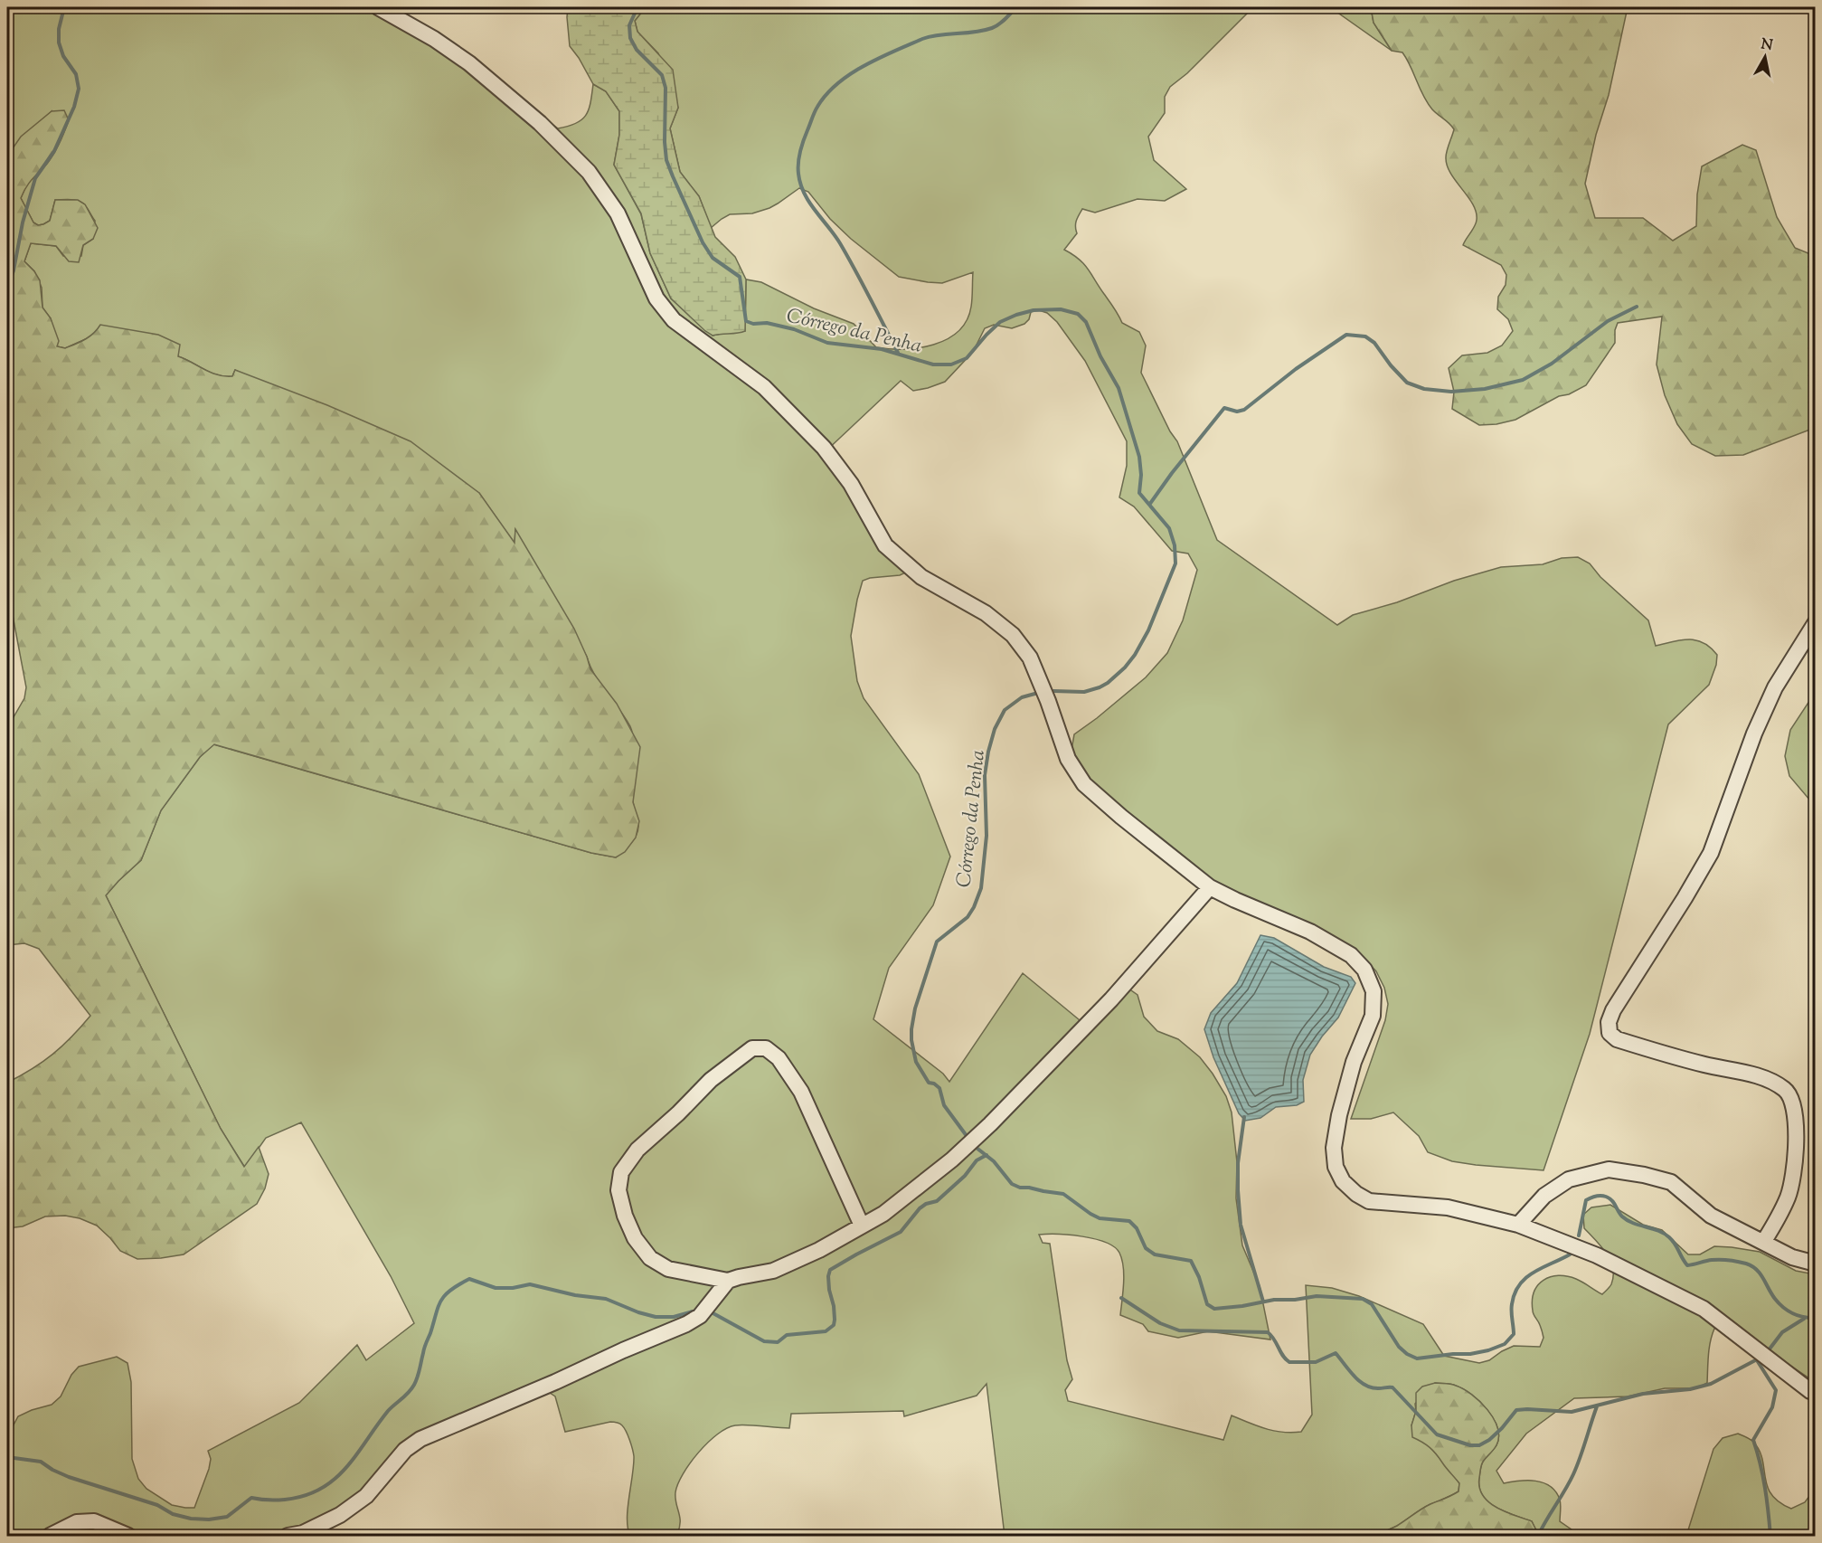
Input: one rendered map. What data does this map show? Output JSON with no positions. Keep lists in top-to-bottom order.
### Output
{
  "water": ["Córrego da Penha"],
  "north": "top"
}
